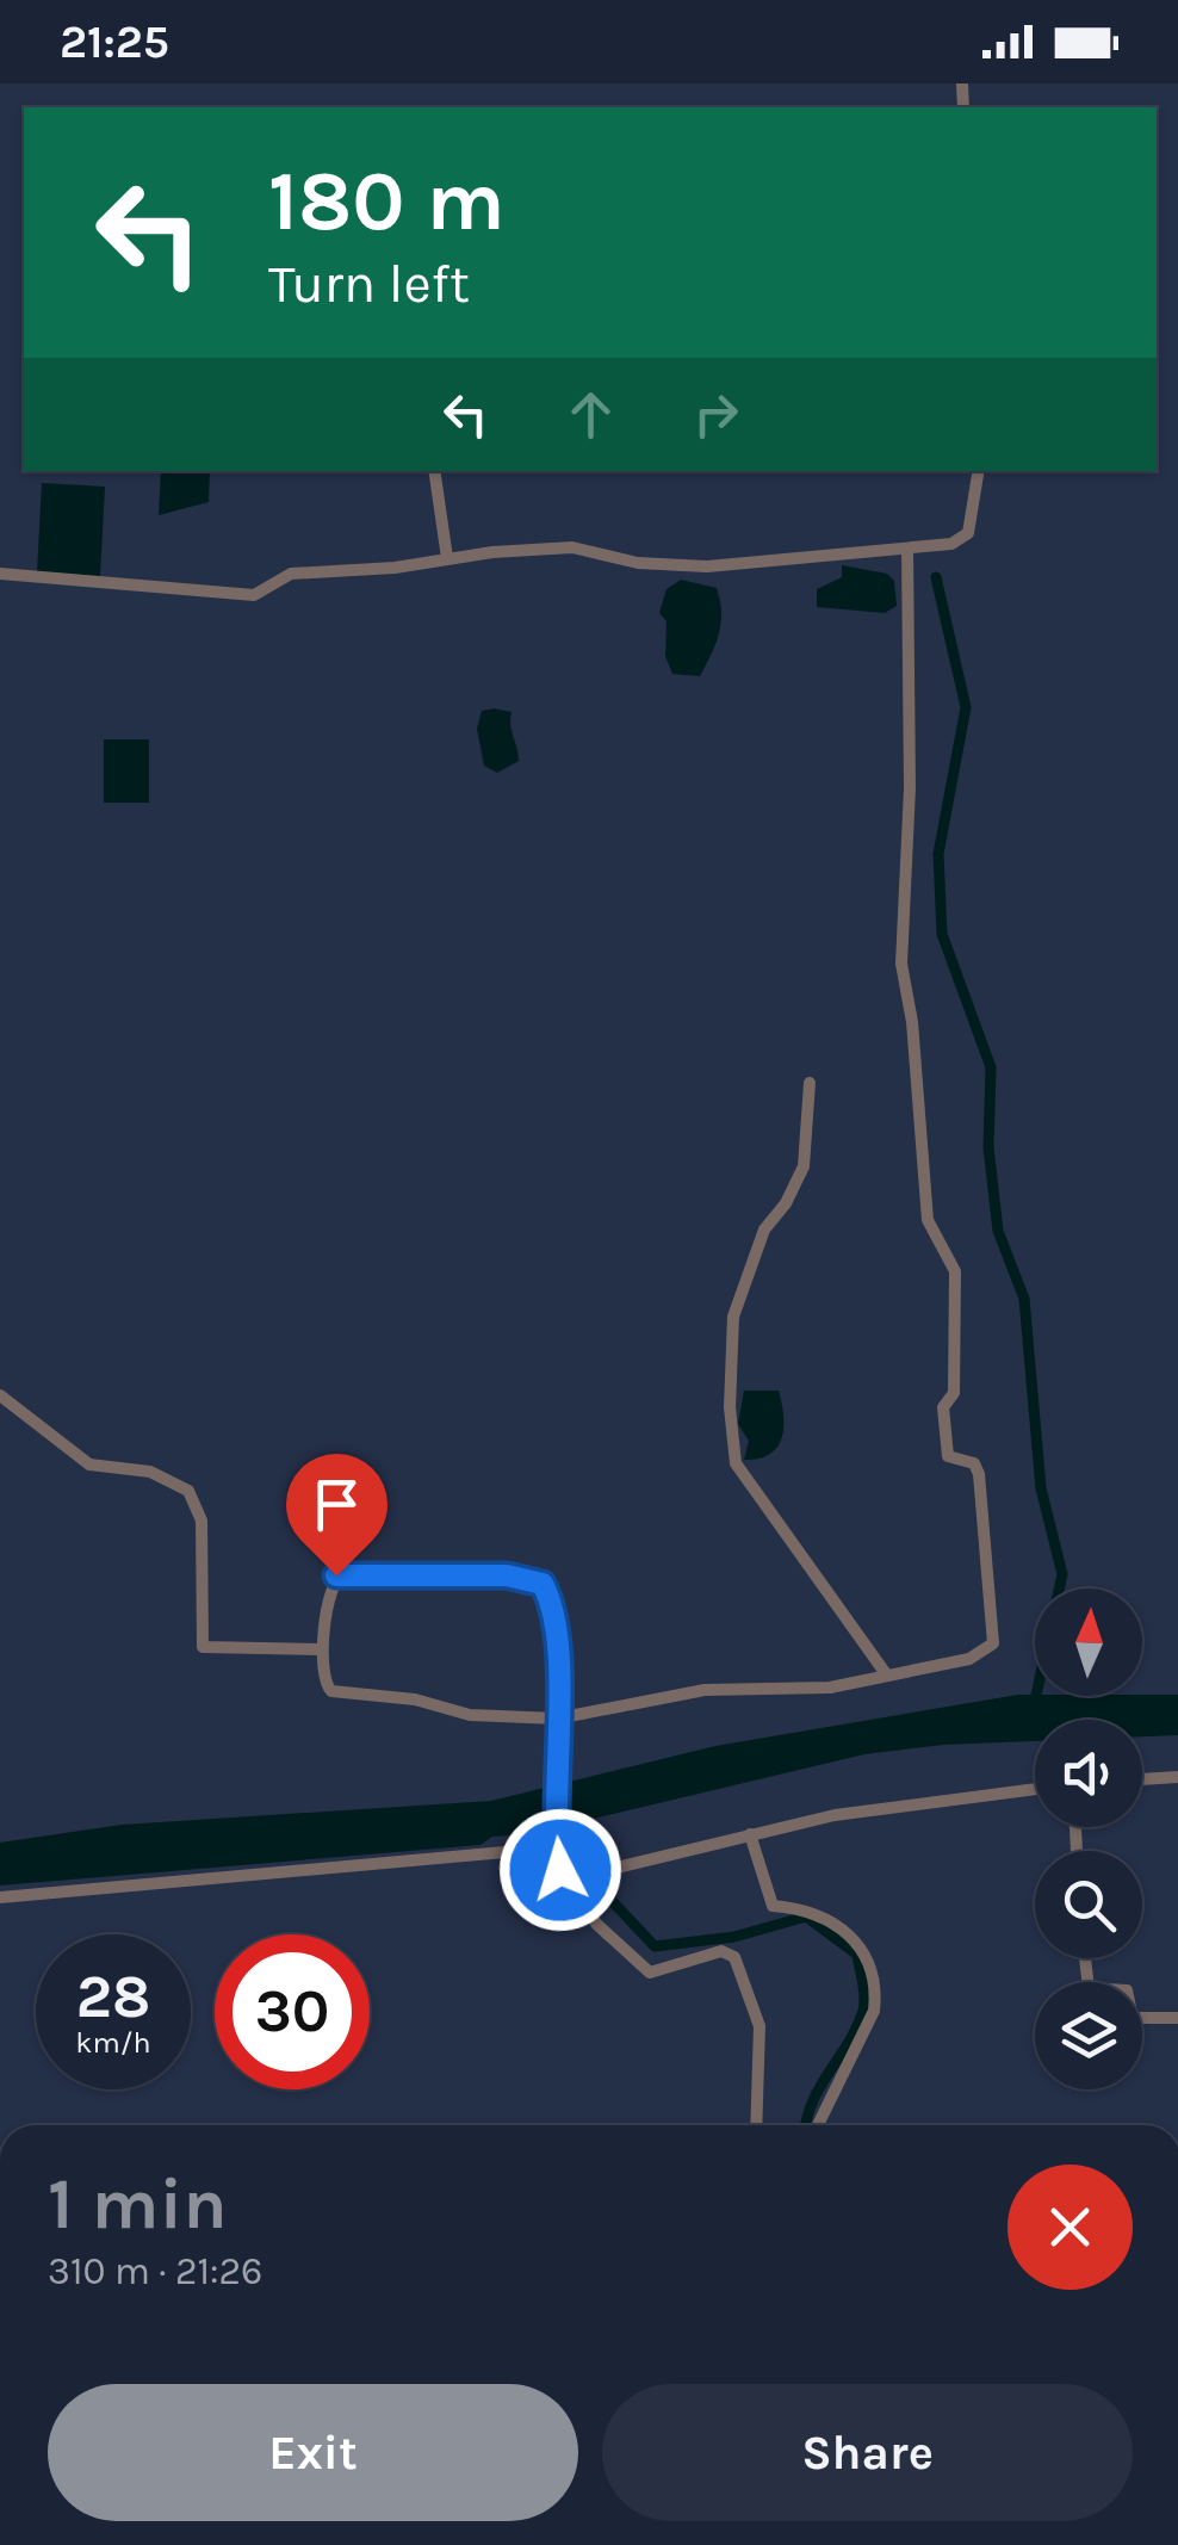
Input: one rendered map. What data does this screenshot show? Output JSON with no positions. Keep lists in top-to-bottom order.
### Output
{
  "north": "top",
  "page": {
    "status": "21:25",
    "turn": ["180 m", "Turn left"],
    "speed": "28 km/h",
    "limit": "30",
    "heading": ["1 min", "310 m · 21:26"],
    "buttons": ["Exit", "Share"]
  }
}
